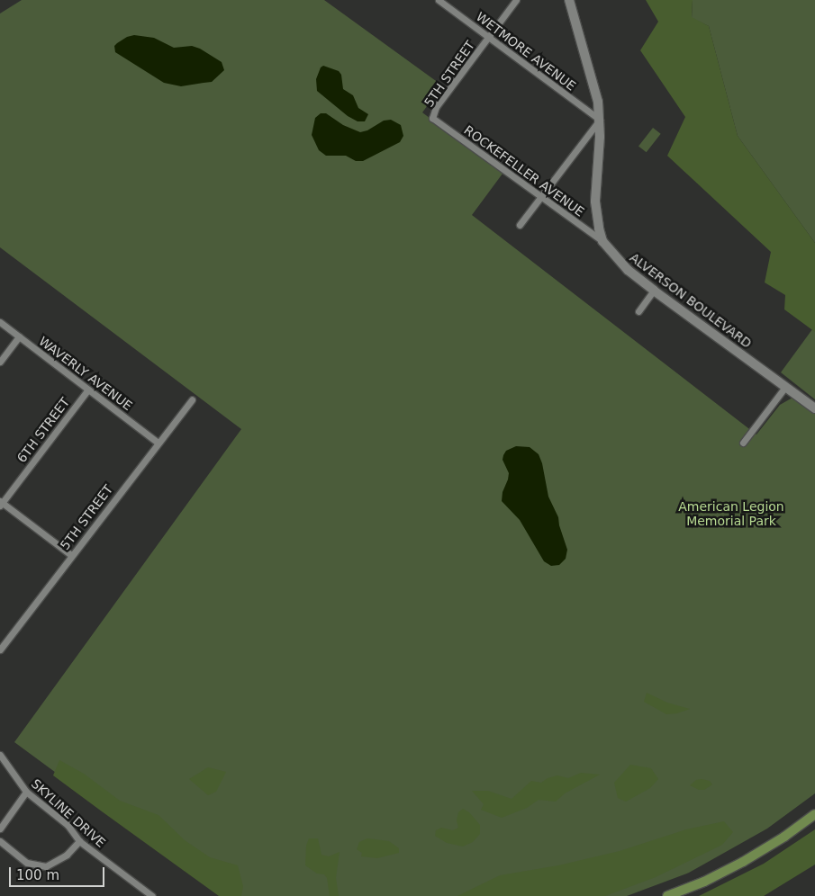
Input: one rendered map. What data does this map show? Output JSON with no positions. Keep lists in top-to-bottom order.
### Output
{
  "streets": {
    "main road": ["ALVERSON BOULEVARD"],
    "street": [
      "WETMORE AVENUE",
      "5TH STREET",
      "ROCKEFELLER AVENUE",
      "WAVERLY AVENUE",
      "6TH STREET",
      "SKYLINE DRIVE"
    ]
  },
  "crossings": [
    ["WETMORE AVENUE", "5TH STREET"],
    ["WETMORE AVENUE", "ALVERSON BOULEVARD"],
    ["5TH STREET", "ROCKEFELLER AVENUE"],
    ["5TH STREET", "WAVERLY AVENUE"],
    ["ROCKEFELLER AVENUE", "ALVERSON BOULEVARD"],
    ["WAVERLY AVENUE", "6TH STREET"]
  ],
  "parks": ["American Legion Memorial Park"],
  "scale_bar": "100 m"
}
